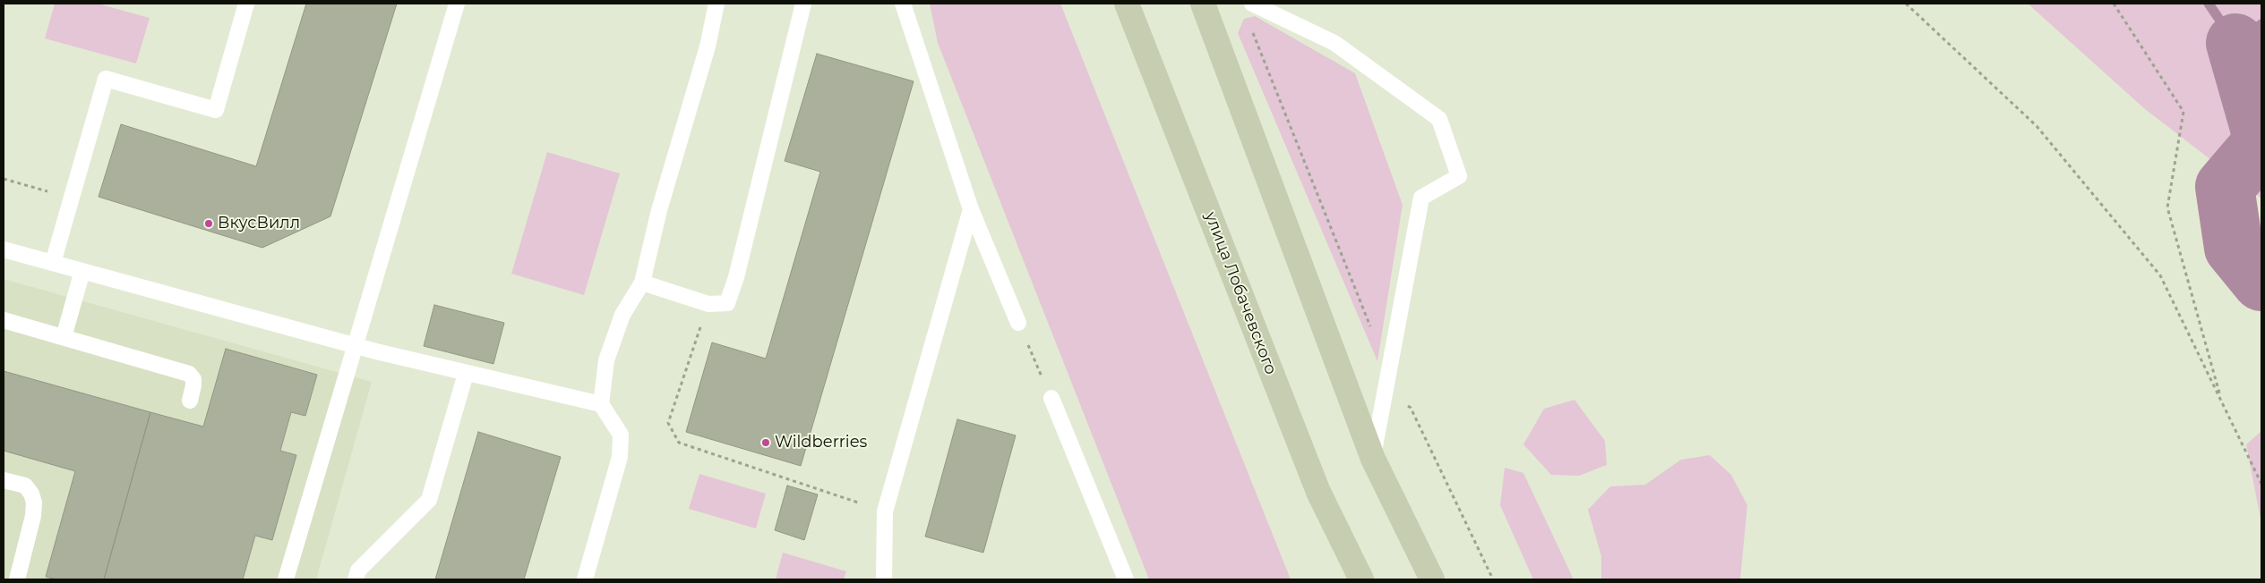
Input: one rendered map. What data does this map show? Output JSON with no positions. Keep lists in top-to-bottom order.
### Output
{
  "streets": {
    "main road": ["улица Лобачевского"]
  },
  "places": ["ВкусВилл", "Wildberries"]
}
